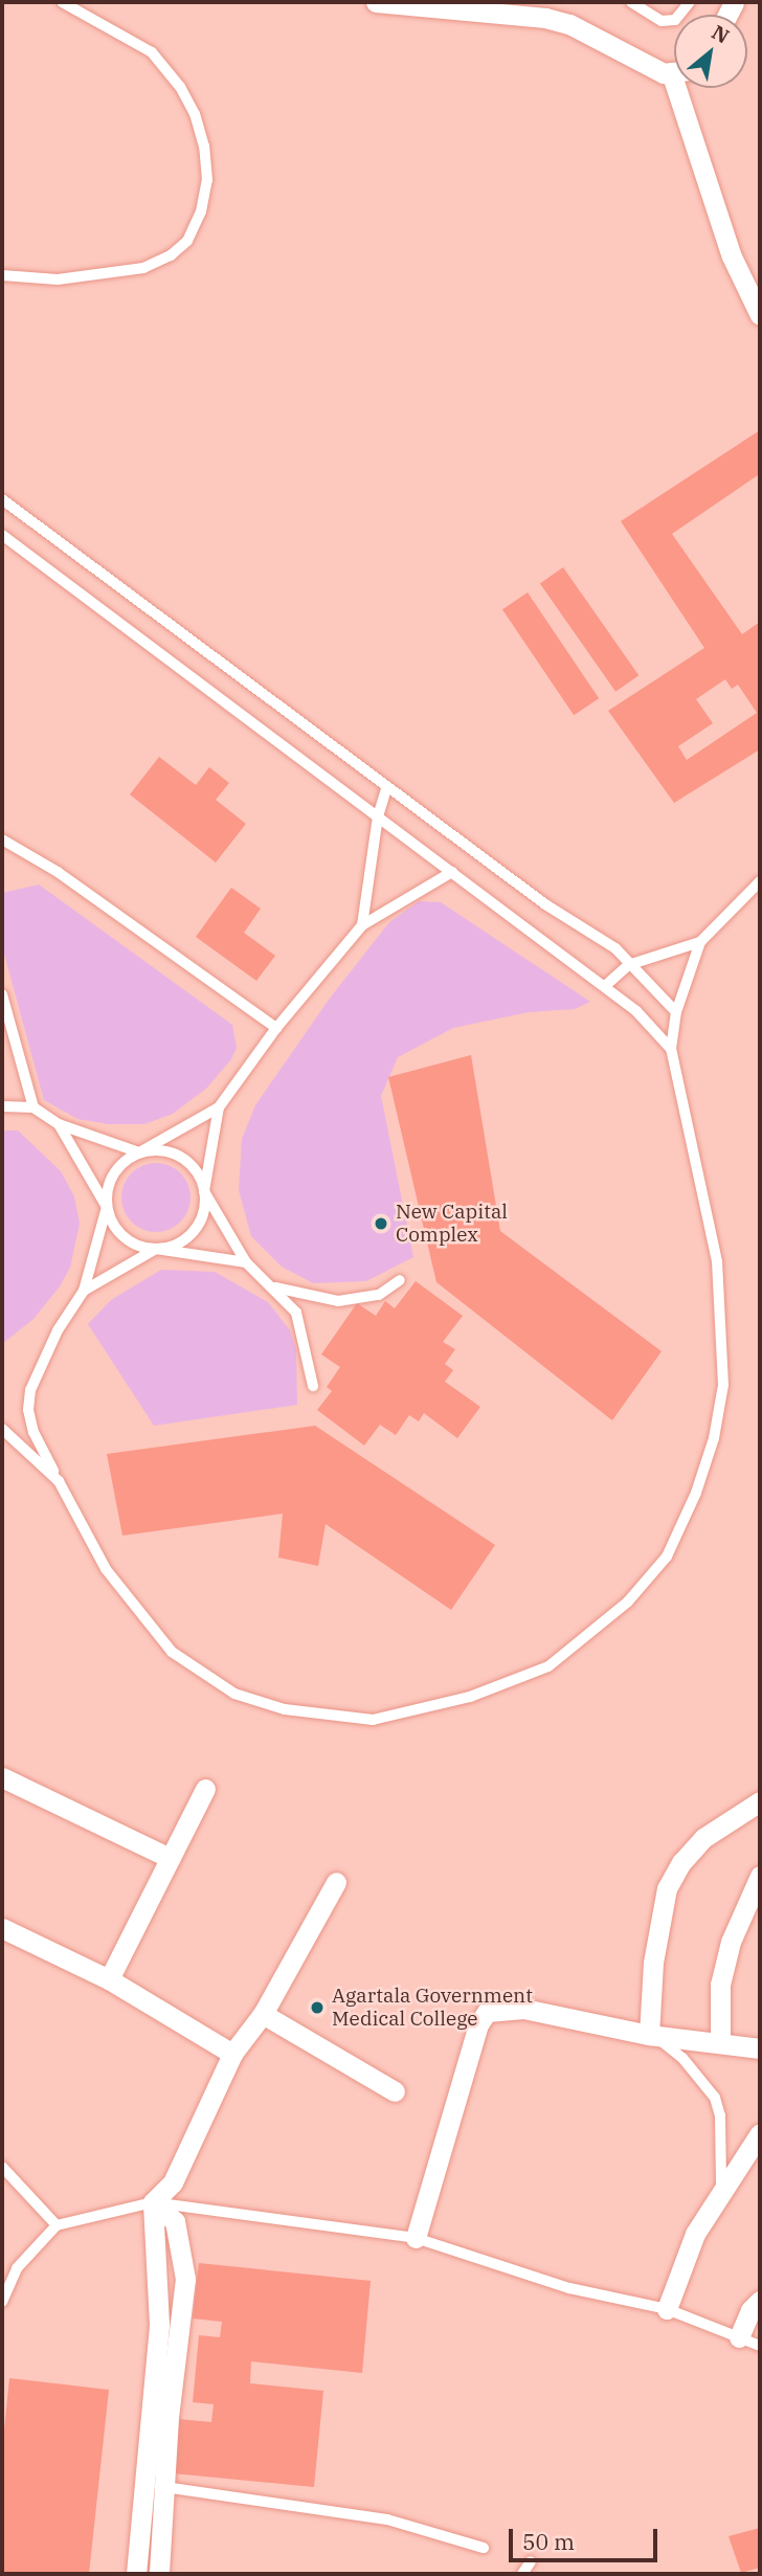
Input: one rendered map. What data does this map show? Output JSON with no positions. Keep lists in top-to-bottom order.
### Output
{
  "places": ["New Capital Complex", "Agartala Government Medical College"],
  "scale_bar": "50 m",
  "north": "top right"
}
